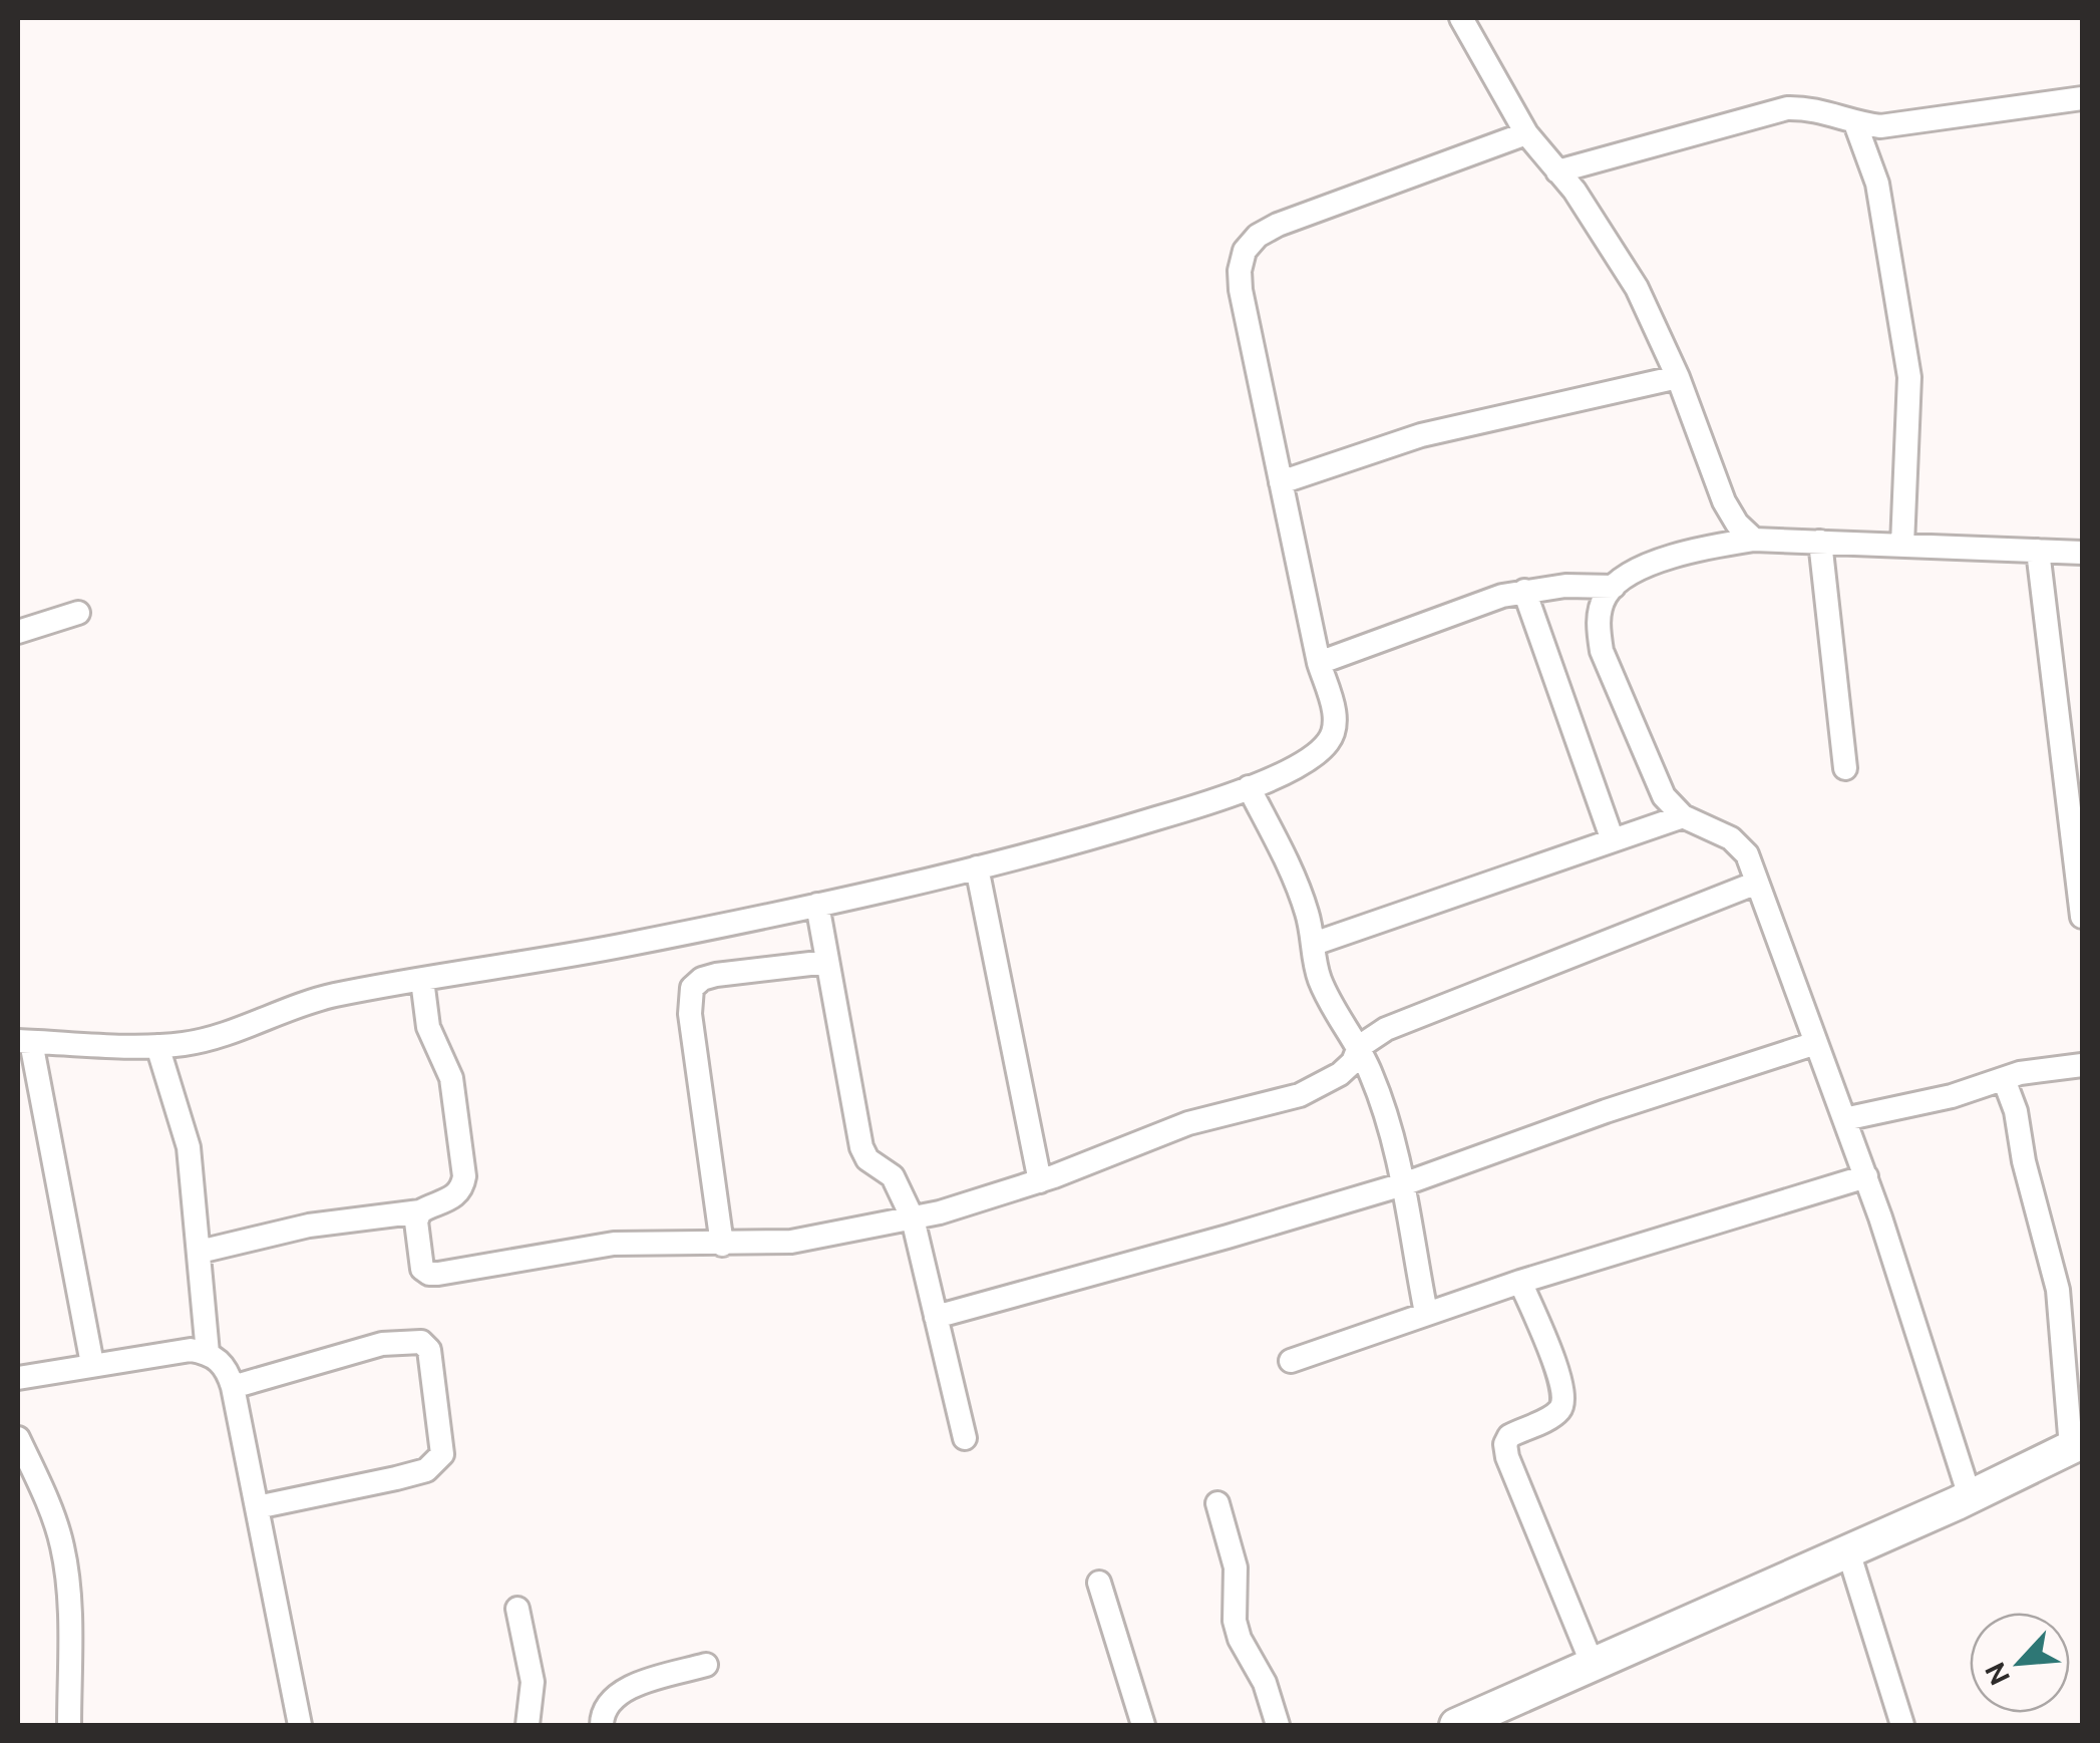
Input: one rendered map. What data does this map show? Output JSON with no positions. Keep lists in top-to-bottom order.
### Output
{
  "north": "bottom left"
}
